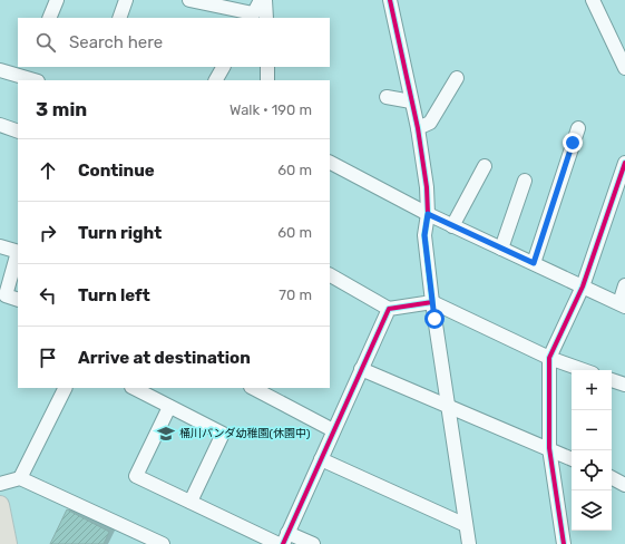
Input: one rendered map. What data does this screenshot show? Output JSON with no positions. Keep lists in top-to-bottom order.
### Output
{
  "places": {
    "school or university": ["桶川パンダ幼稚園(休園中)"]
  },
  "page": {
    "search": "Search here",
    "heading": ["3 min", "Walk · 190 m"],
    "list": [
      ["Continue", "60 m"],
      ["Turn right", "60 m"],
      ["Turn left", "70 m"],
      "Arrive at destination"
    ],
    "map_buttons": ["+", "−"]
  }
}
